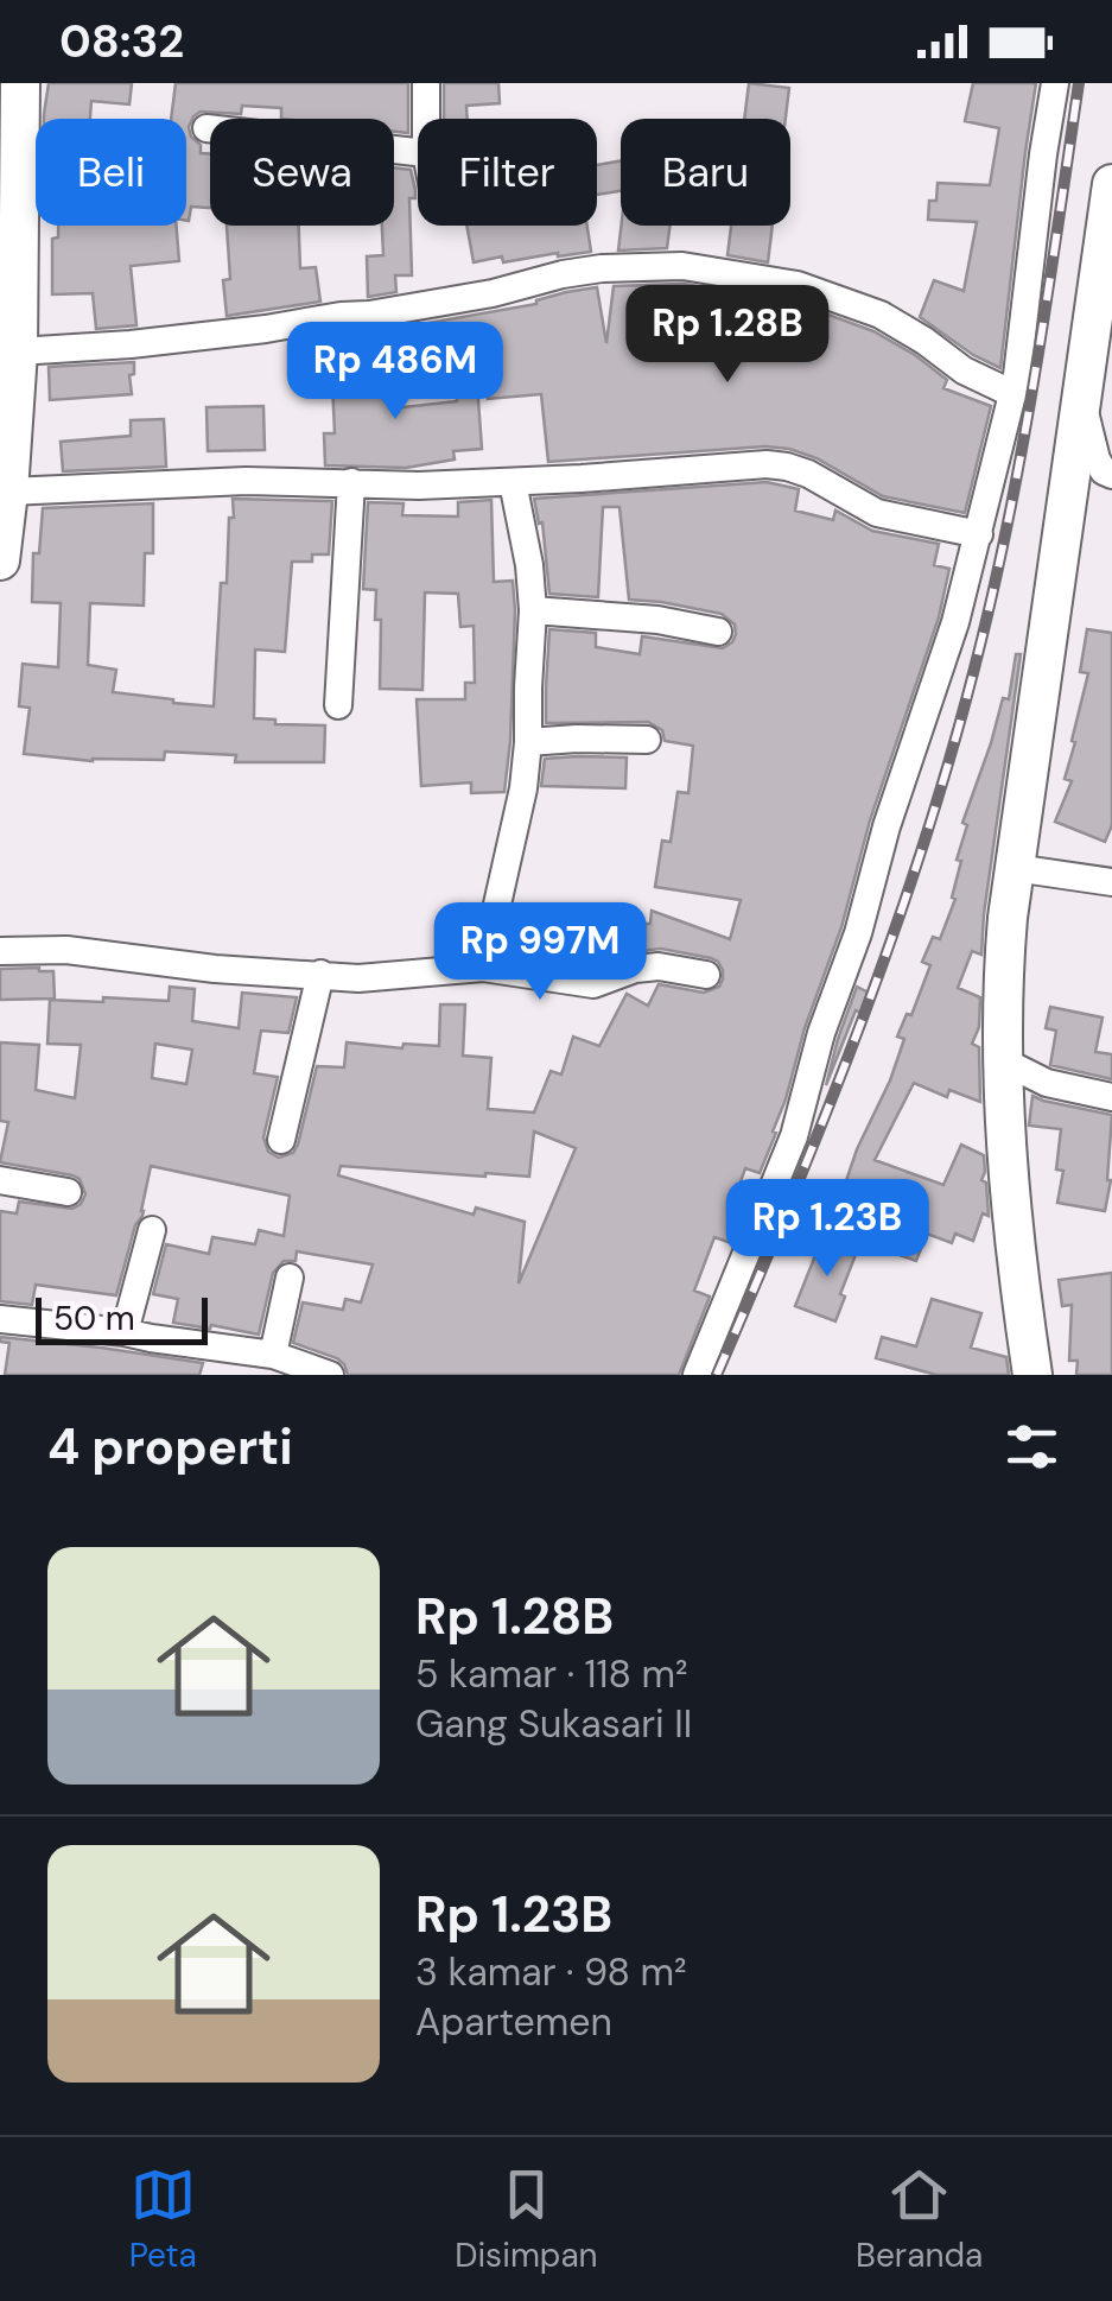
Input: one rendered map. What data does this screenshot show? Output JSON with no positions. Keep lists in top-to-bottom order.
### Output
{
  "scale_bar": "50 m",
  "page": {
    "status": "08:32",
    "chip": [
      "Beli",
      "Sewa",
      "Filter",
      "Baru"
    ],
    "price": [
      "Rp 1.28B",
      "Rp 486M",
      "Rp 997M",
      "Rp 1.23B"
    ],
    "scale": "50 m",
    "heading": "4 properti",
    "list": [
      {
        "name": "Rp 1.28B",
        "note": "5 kamar · 118 m² · Gang Sukasari II"
      },
      {
        "name": "Rp 1.23B",
        "note": "3 kamar · 98 m² · Apartemen"
      }
    ],
    "tabs": ["Peta", "Disimpan", "Beranda"]
  }
}
